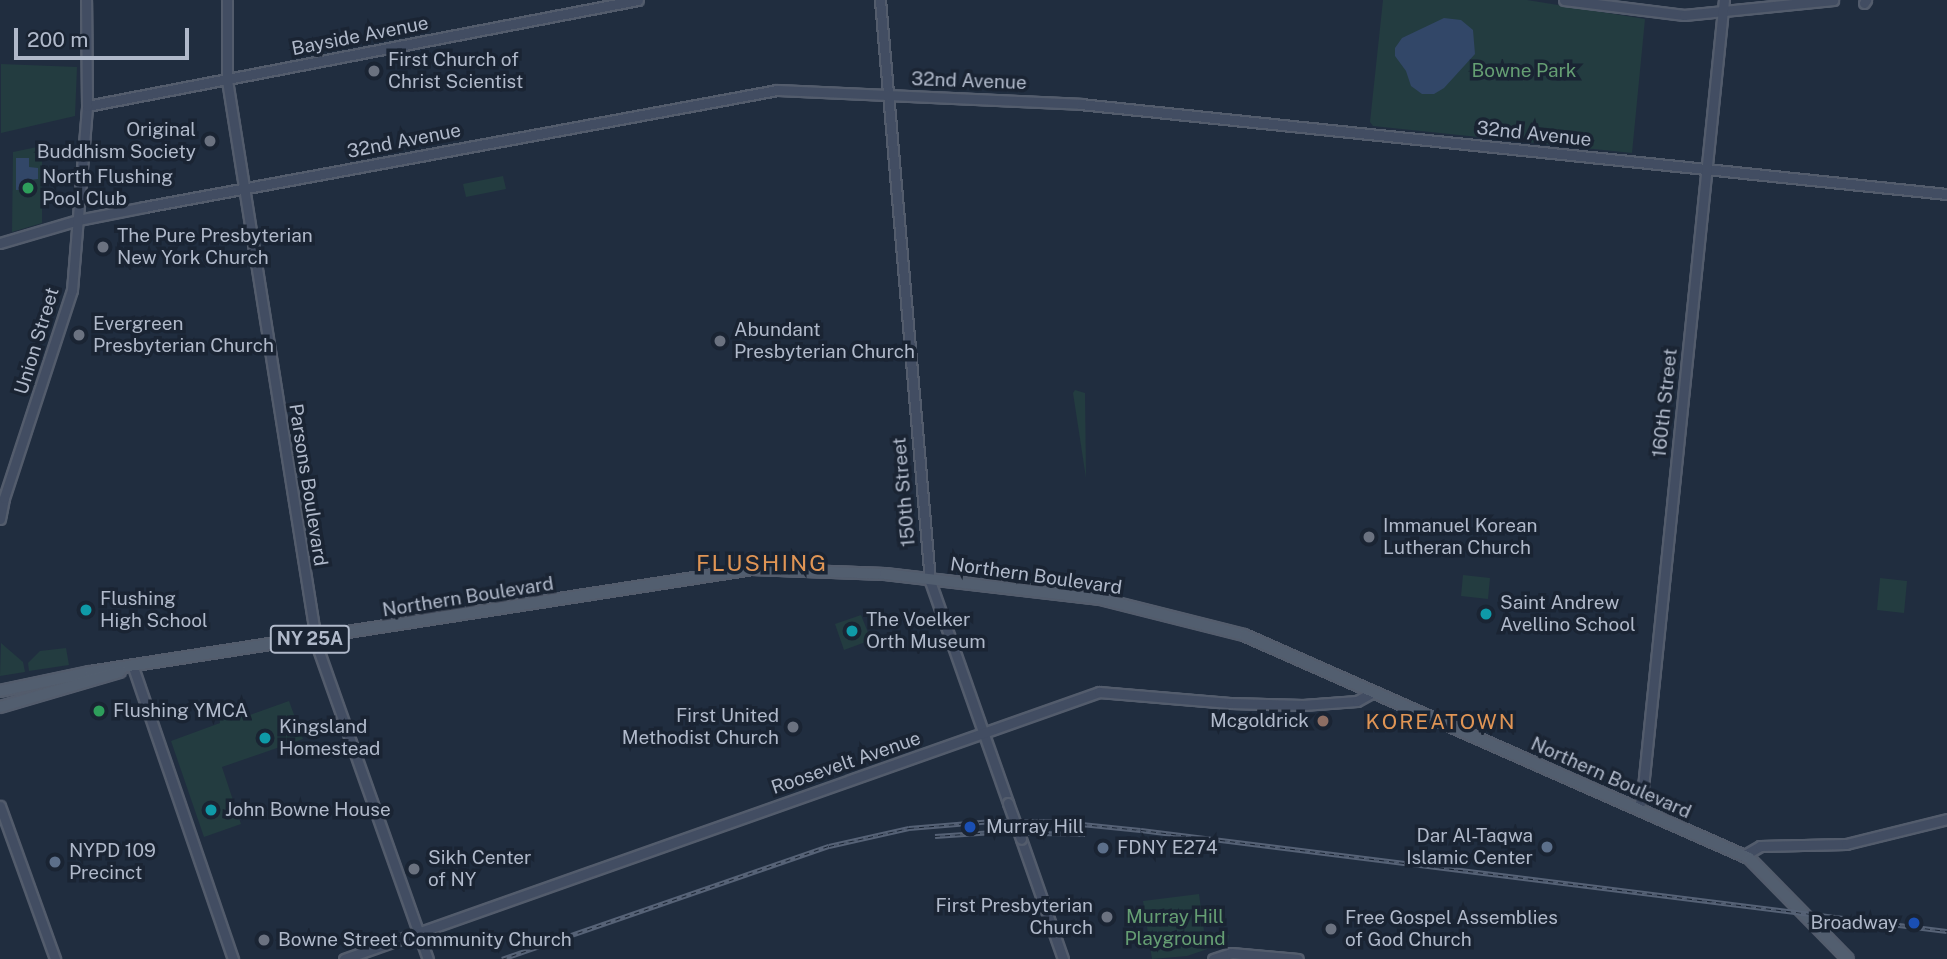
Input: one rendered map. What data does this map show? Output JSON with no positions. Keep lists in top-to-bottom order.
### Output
{
  "streets": {
    "main road": ["Northern Boulevard", "NY 25A"],
    "street": [
      "Bayside Avenue",
      "32nd Avenue",
      "Union Street",
      "160th Street",
      "Parsons Boulevard",
      "150th Street",
      "Roosevelt Avenue"
    ]
  },
  "crossings": [
    ["Bayside Avenue", "Union Street"],
    ["Bayside Avenue", "Parsons Boulevard"],
    ["32nd Avenue", "Union Street"],
    ["32nd Avenue", "160th Street"],
    ["32nd Avenue", "Parsons Boulevard"],
    ["32nd Avenue", "150th Street"],
    ["160th Street", "Northern Boulevard"],
    ["Parsons Boulevard", "Northern Boulevard"],
    ["Parsons Boulevard", "Roosevelt Avenue"],
    ["150th Street", "Northern Boulevard"],
    ["150th Street", "Roosevelt Avenue"],
    ["Northern Boulevard", "Roosevelt Avenue"]
  ],
  "districts": ["FLUSHING", "KOREATOWN"],
  "parks": ["Bowne Park", "Murray Hill Playground"],
  "places": [
    "First Church of Christ Scientist",
    "Original Buddhism Society",
    "North Flushing Pool Club",
    "The Pure Presbyterian New York Church",
    "Evergreen Presbyterian Church",
    "Abundant Presbyterian Church",
    "Immanuel Korean Lutheran Church",
    "Flushing High School",
    "Saint Andrew Avellino School",
    "The Voelker Orth Museum",
    "Flushing YMCA",
    "Mcgoldrick",
    "First United Methodist Church",
    "Kingsland Homestead",
    "John Bowne House",
    "Murray Hill",
    "Dar Al-Taqwa Islamic Center",
    "FDNY E274",
    "NYPD 109 Precinct",
    "Sikh Center of NY",
    "First Presbyterian Church",
    "Broadway",
    "Free Gospel Assemblies of God Church",
    "Bowne Street Community Church"
  ],
  "scale_bar": "200 m"
}
